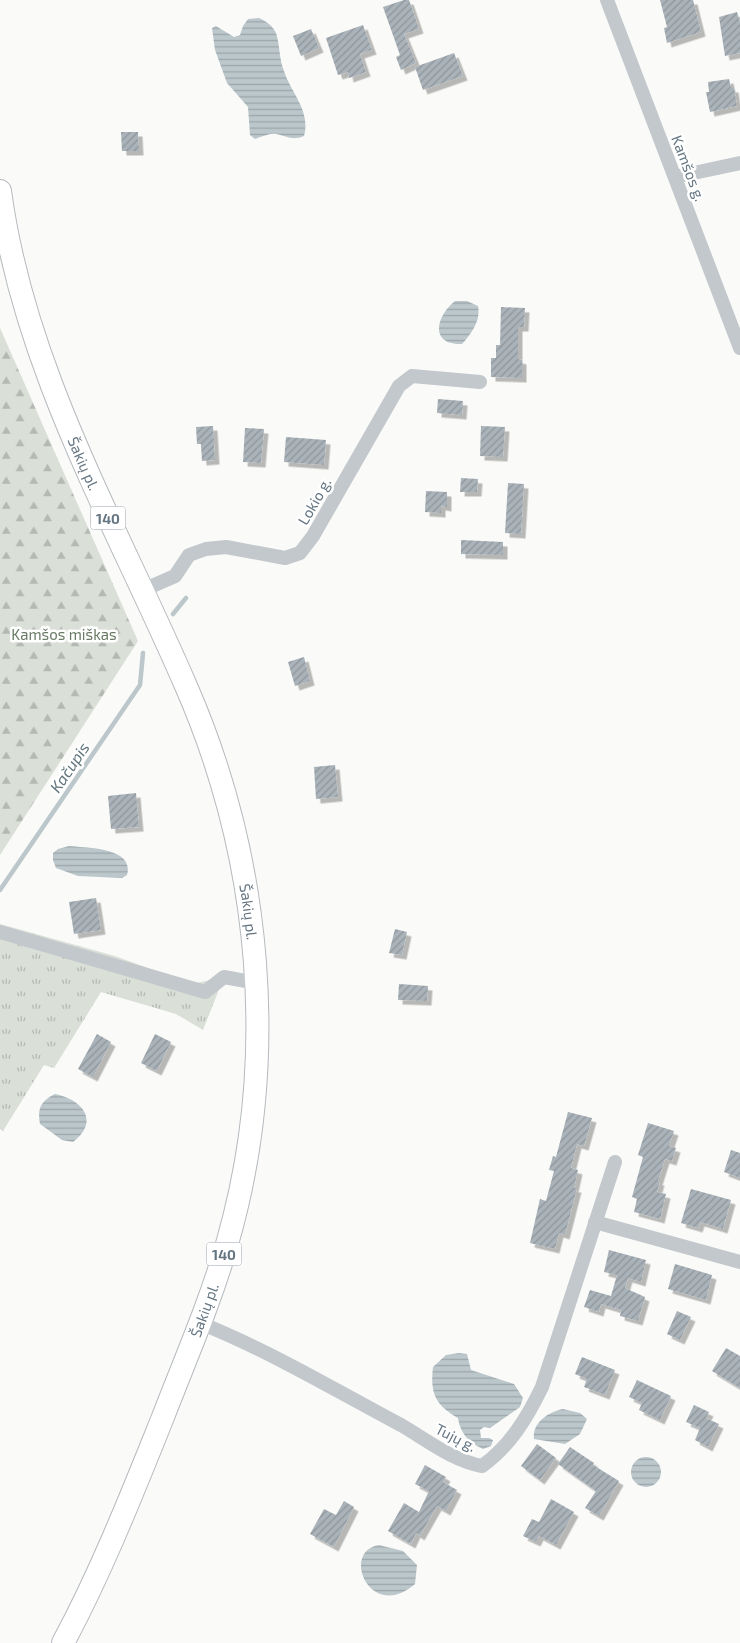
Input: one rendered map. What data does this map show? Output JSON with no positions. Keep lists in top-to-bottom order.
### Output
{
  "streets": {
    "main road": ["Šakių pl.", "140"],
    "street": ["Kamšos g.", "Lokio g.", "Tujų g."]
  },
  "crossings": [
    ["Šakių pl.", "Lokio g."],
    ["Šakių pl.", "Tujų g."]
  ],
  "water": ["Kačupis"],
  "parks": ["Kamšos miškas"]
}
